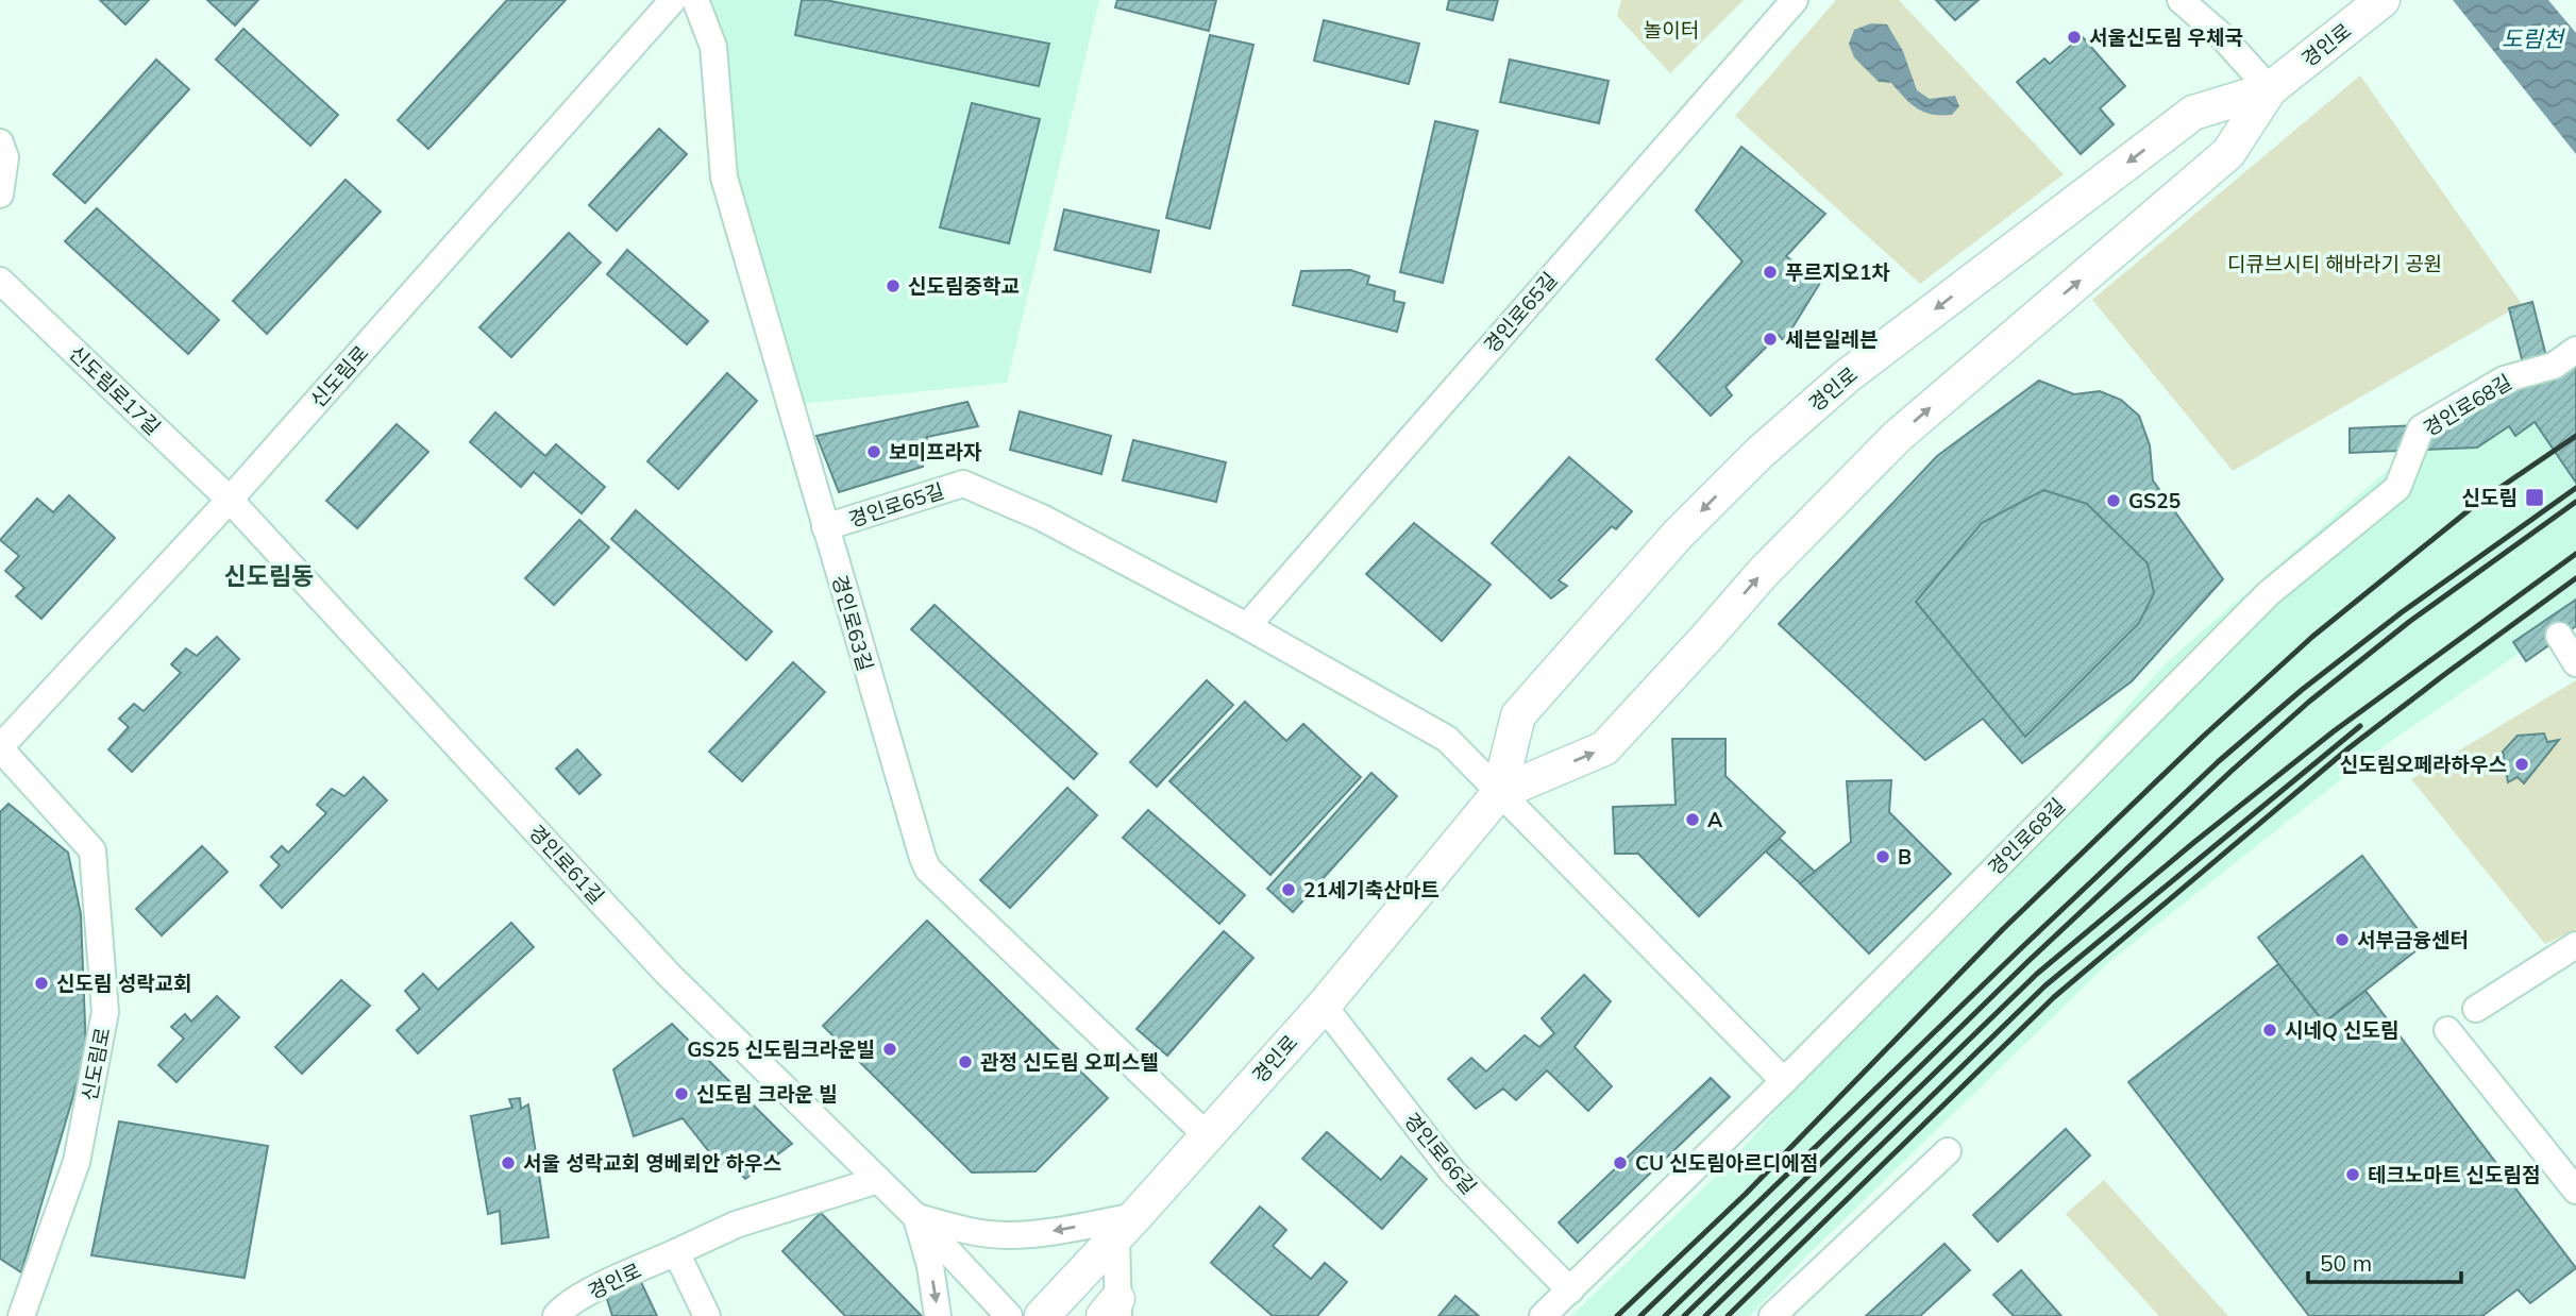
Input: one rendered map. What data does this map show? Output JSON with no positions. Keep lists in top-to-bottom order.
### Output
{
  "streets": {
    "main road": ["경인로"],
    "street": [
      "경인로65길",
      "신도림로",
      "신도림로17길",
      "경인로68길",
      "경인로63길",
      "경인로61길",
      "경인로66길"
    ]
  },
  "crossings": [
    ["경인로", "경인로65길"],
    ["경인로", "경인로63길"],
    ["경인로", "경인로61길"],
    ["경인로", "경인로66길"],
    ["경인로65길", "경인로63길"],
    ["신도림로", "신도림로17길"],
    ["신도림로", "경인로61길"],
    ["신도림로17길", "경인로61길"]
  ],
  "districts": ["신도림동"],
  "water": ["도림천"],
  "parks": ["놀이터", "디큐브시티 해바라기 공원"],
  "places": {
    "other": [
      "서울신도림 우체국",
      "푸르지오1차",
      "신도림중학교",
      "세븐일레븐",
      "보미프라자",
      "GS25",
      "신도림오페라하우스",
      "A",
      "B",
      "21세기축산마트",
      "서부금융센터",
      "신도림 성락교회",
      "시네Q 신도림",
      "GS25 신도림크라운빌",
      "관정 신도림 오피스텔",
      "신도림 크라운 빌",
      "서울 성락교회 영베뢰안 하우스",
      "CU 신도림아르디에점",
      "테크노마트 신도림점"
    ],
    "transit": ["신도림"]
  },
  "scale_bar": "50 m"
}
